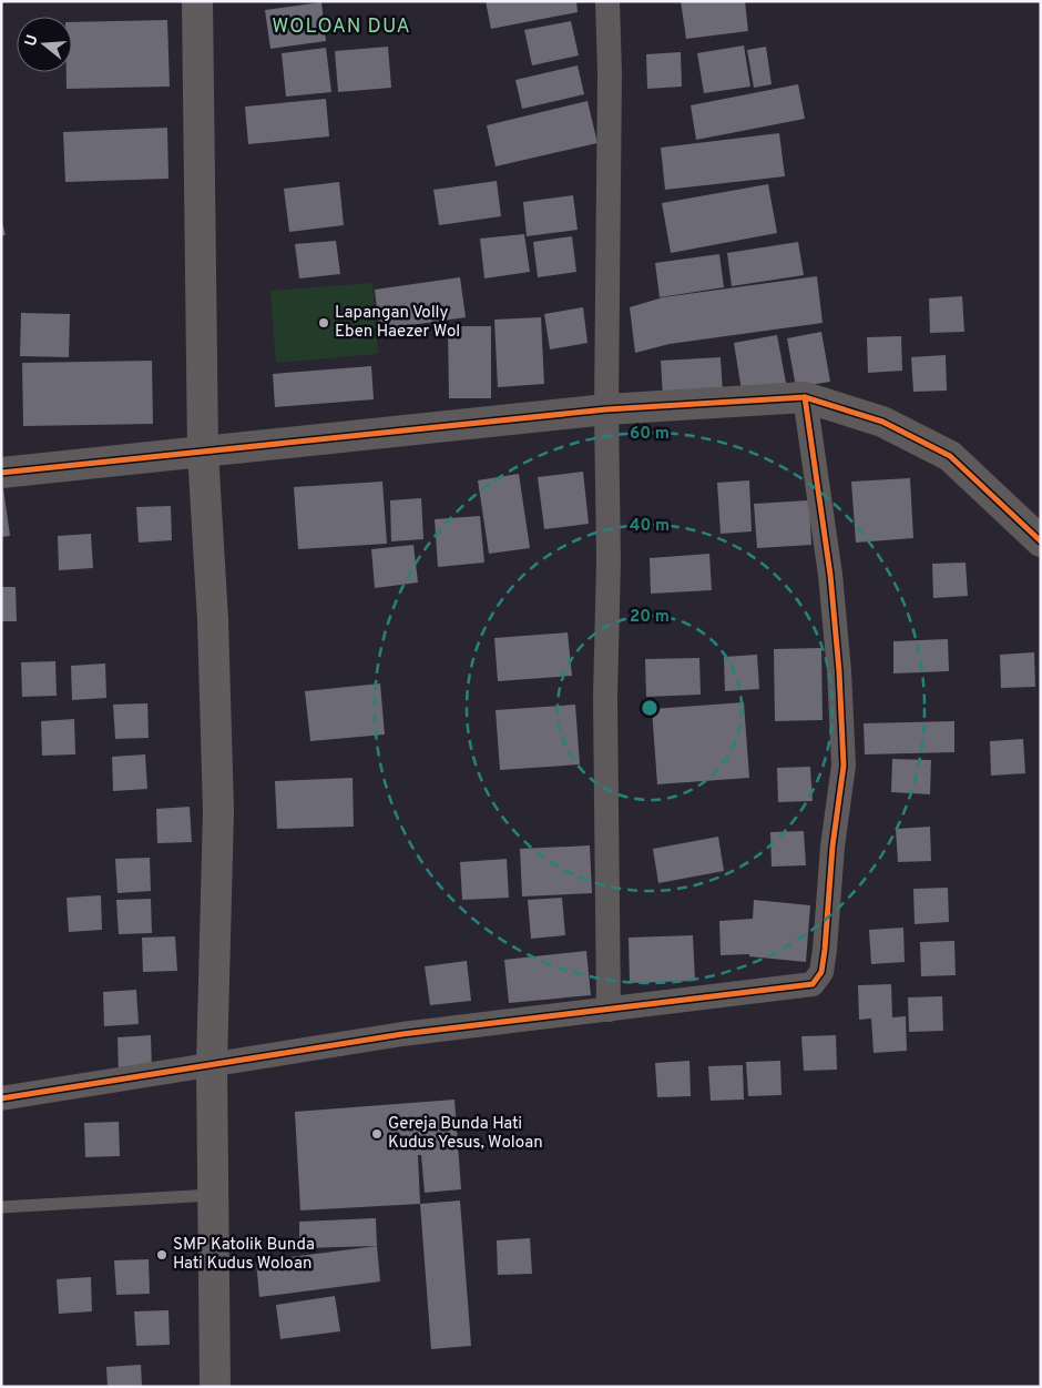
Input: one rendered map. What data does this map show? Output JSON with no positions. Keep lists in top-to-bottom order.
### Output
{
  "districts": ["WOLOAN DUA"],
  "places": ["Lapangan Volly Eben Haezer Wol", "Gereja Bunda Hati Kudus Yesus, Woloan", "SMP Katolik Bunda Hati Kudus Woloan"],
  "north": "left",
  "rings": ["60 m", "40 m", "20 m"]
}
